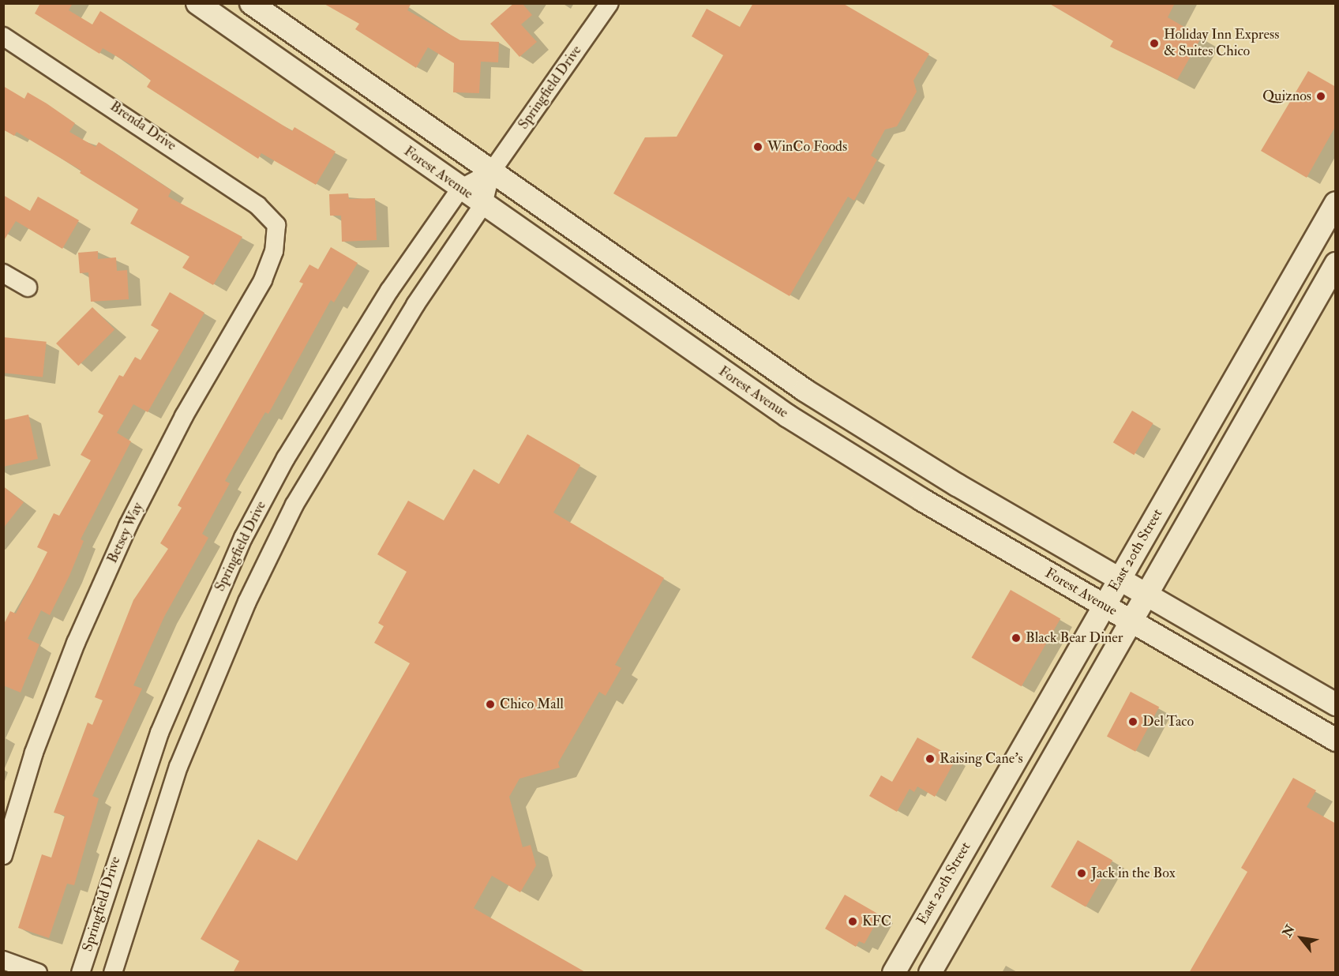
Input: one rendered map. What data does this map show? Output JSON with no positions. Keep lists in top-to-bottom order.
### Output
{
  "streets": {
    "street": [
      "Springfield Drive",
      "Brenda Drive",
      "Forest Avenue",
      "Betsey Way",
      "East 20th Street"
    ]
  },
  "crossings": [
    ["Springfield Drive", "Forest Avenue"],
    ["Brenda Drive", "Betsey Way"],
    ["Forest Avenue", "East 20th Street"]
  ],
  "places": [
    "Holiday Inn Express & Suites Chico",
    "Quiznos",
    "WinCo Foods",
    "Black Bear Diner",
    "Chico Mall",
    "Del Taco",
    "Raising Cane's",
    "Jack in the Box",
    "KFC"
  ],
  "north": "top left"
}
